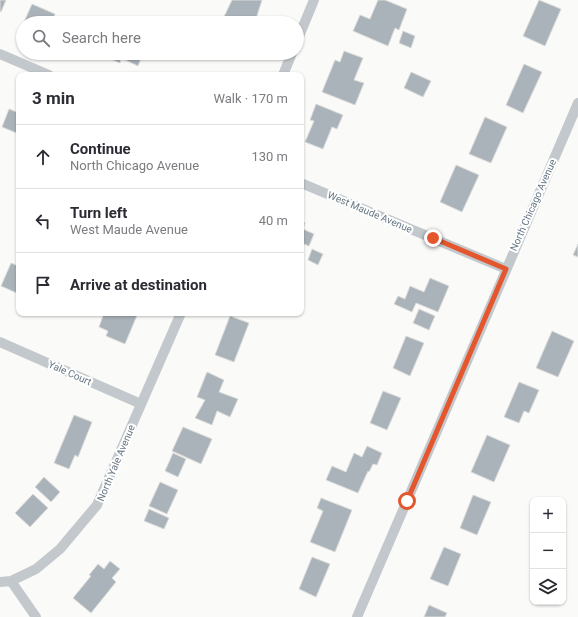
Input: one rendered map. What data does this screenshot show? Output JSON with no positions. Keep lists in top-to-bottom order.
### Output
{
  "streets": {
    "street": [
      "North Chicago Avenue",
      "West Maude Avenue",
      "Yale Court",
      "North Yale Avenue"
    ]
  },
  "crossings": [
    ["North Chicago Avenue", "West Maude Avenue"],
    ["Yale Court", "North Yale Avenue"]
  ],
  "page": {
    "search": "Search here",
    "heading": ["3 min", "Walk · 170 m"],
    "list": [
      ["Continue", "North Chicago Avenue", "130 m"],
      ["Turn left", "West Maude Avenue", "40 m"],
      "Arrive at destination"
    ],
    "map_buttons": ["+", "−"]
  }
}
